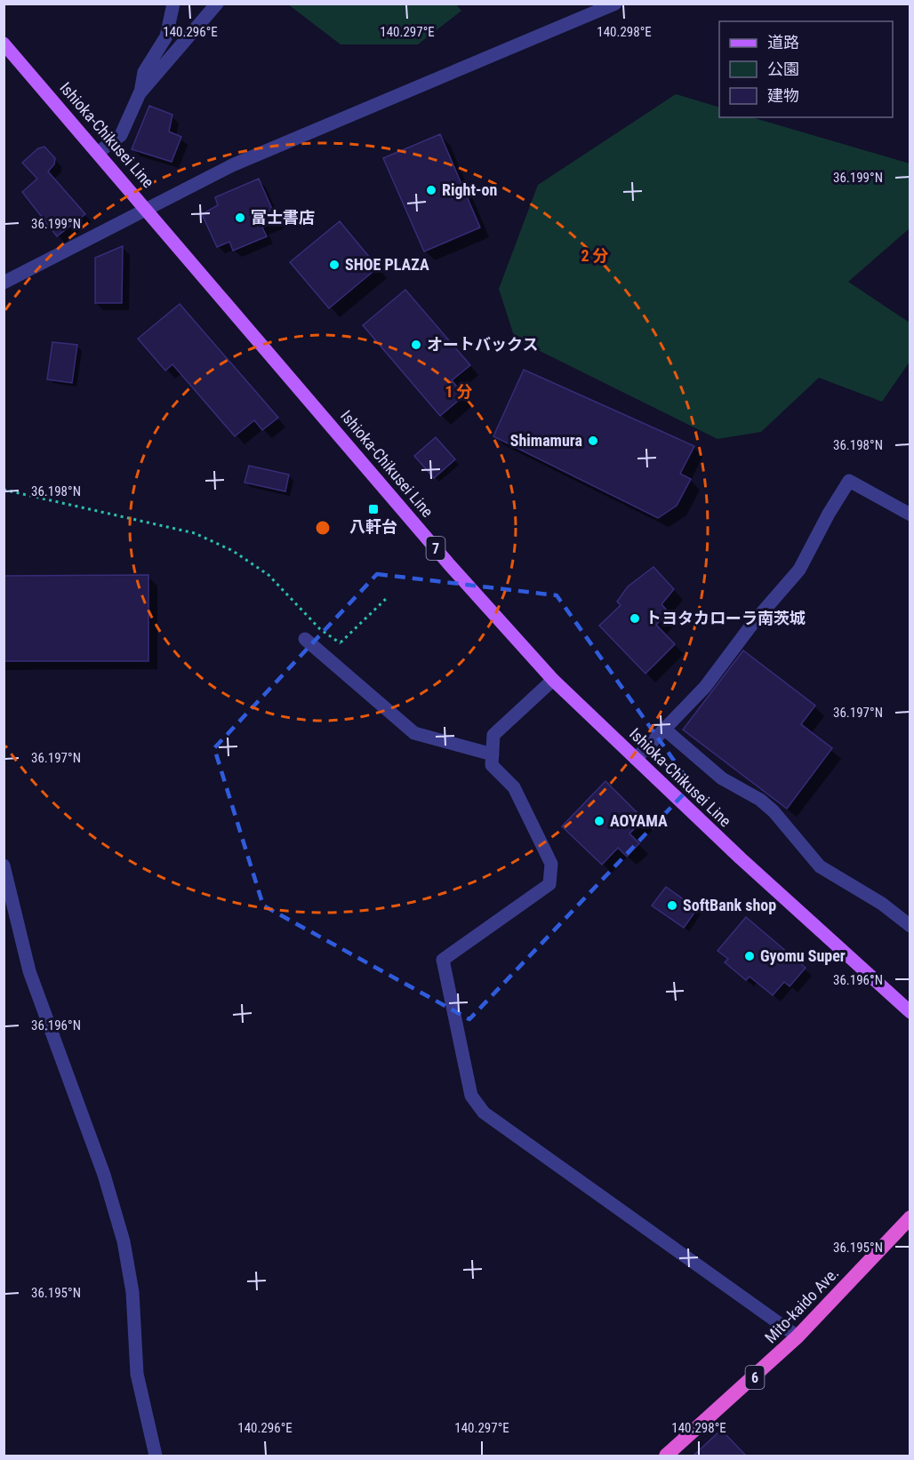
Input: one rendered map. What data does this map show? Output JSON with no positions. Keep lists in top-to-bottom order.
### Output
{
  "streets": {
    "highway": ["Mito-kaido Ave.", "6"],
    "main road": ["Ishioka-Chikusei Line", "7"]
  },
  "places": {
    "other": [
      "Right-on",
      "富士書店",
      "SHOE PLAZA",
      "オートバックス",
      "Shimamura",
      "トヨタカローラ南茨城",
      "AOYAMA",
      "SoftBank shop",
      "Gyomu Super"
    ],
    "transit": ["八軒台"]
  },
  "legend": ["道路", "公園", "建物"],
  "coordinates": [
    "140.296°E",
    "140.297°E",
    "140.298°E",
    "36.199°N",
    "36.198°N",
    "36.197°N",
    "36.196°N",
    "36.195°N"
  ],
  "rings": ["2 分", "1 分"]
}
